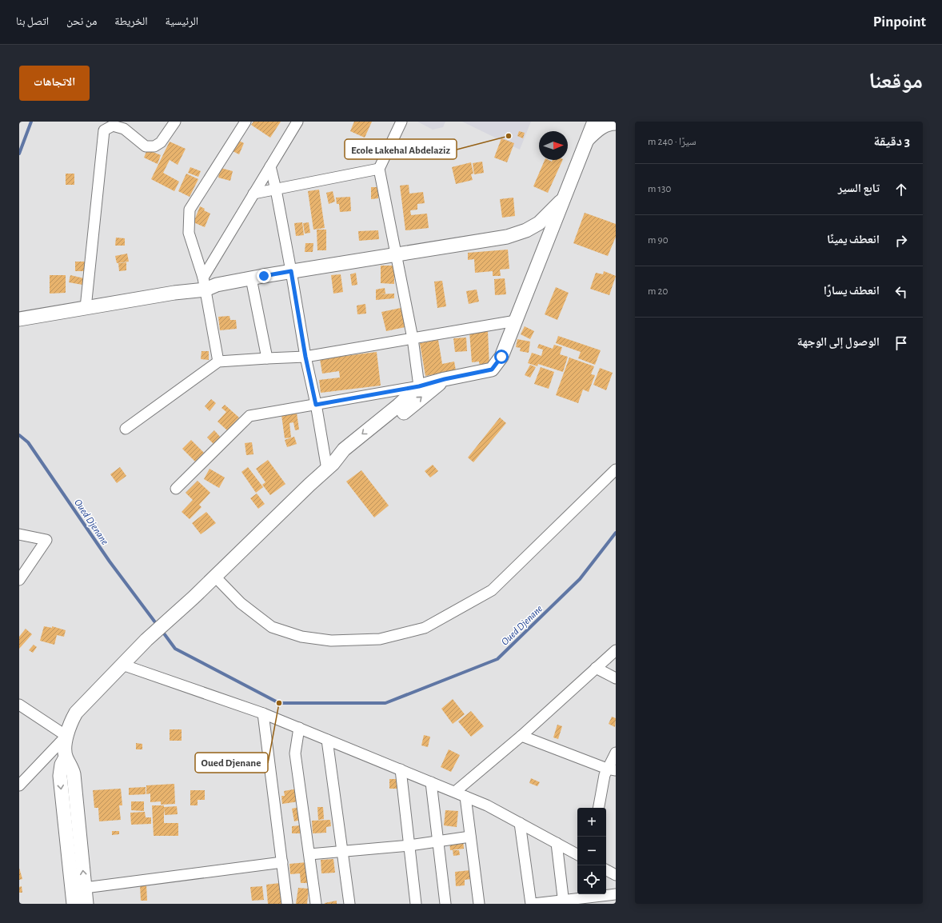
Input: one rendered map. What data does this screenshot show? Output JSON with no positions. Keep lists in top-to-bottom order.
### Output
{
  "water": ["Oued Djenane"],
  "places": ["Ecole Lakehal Abdelaziz", "Oued Djenane"],
  "north": "right",
  "page": {
    "header": "Pinpoint",
    "nav": [
      "الرئيسية",
      "الخريطة",
      "من نحن",
      "اتصل بنا"
    ],
    "title": "موقعنا",
    "buttons": "الاتجاهات",
    "heading": ["3 دقيقة", "سيرًا · 240 m"],
    "list": [
      ["تابع السير", "130 m"],
      ["انعطف يمينًا", "90 m"],
      ["انعطف يسارًا", "20 m"],
      "الوصول إلى الوجهة"
    ],
    "map_buttons": ["+", "−"]
  }
}
